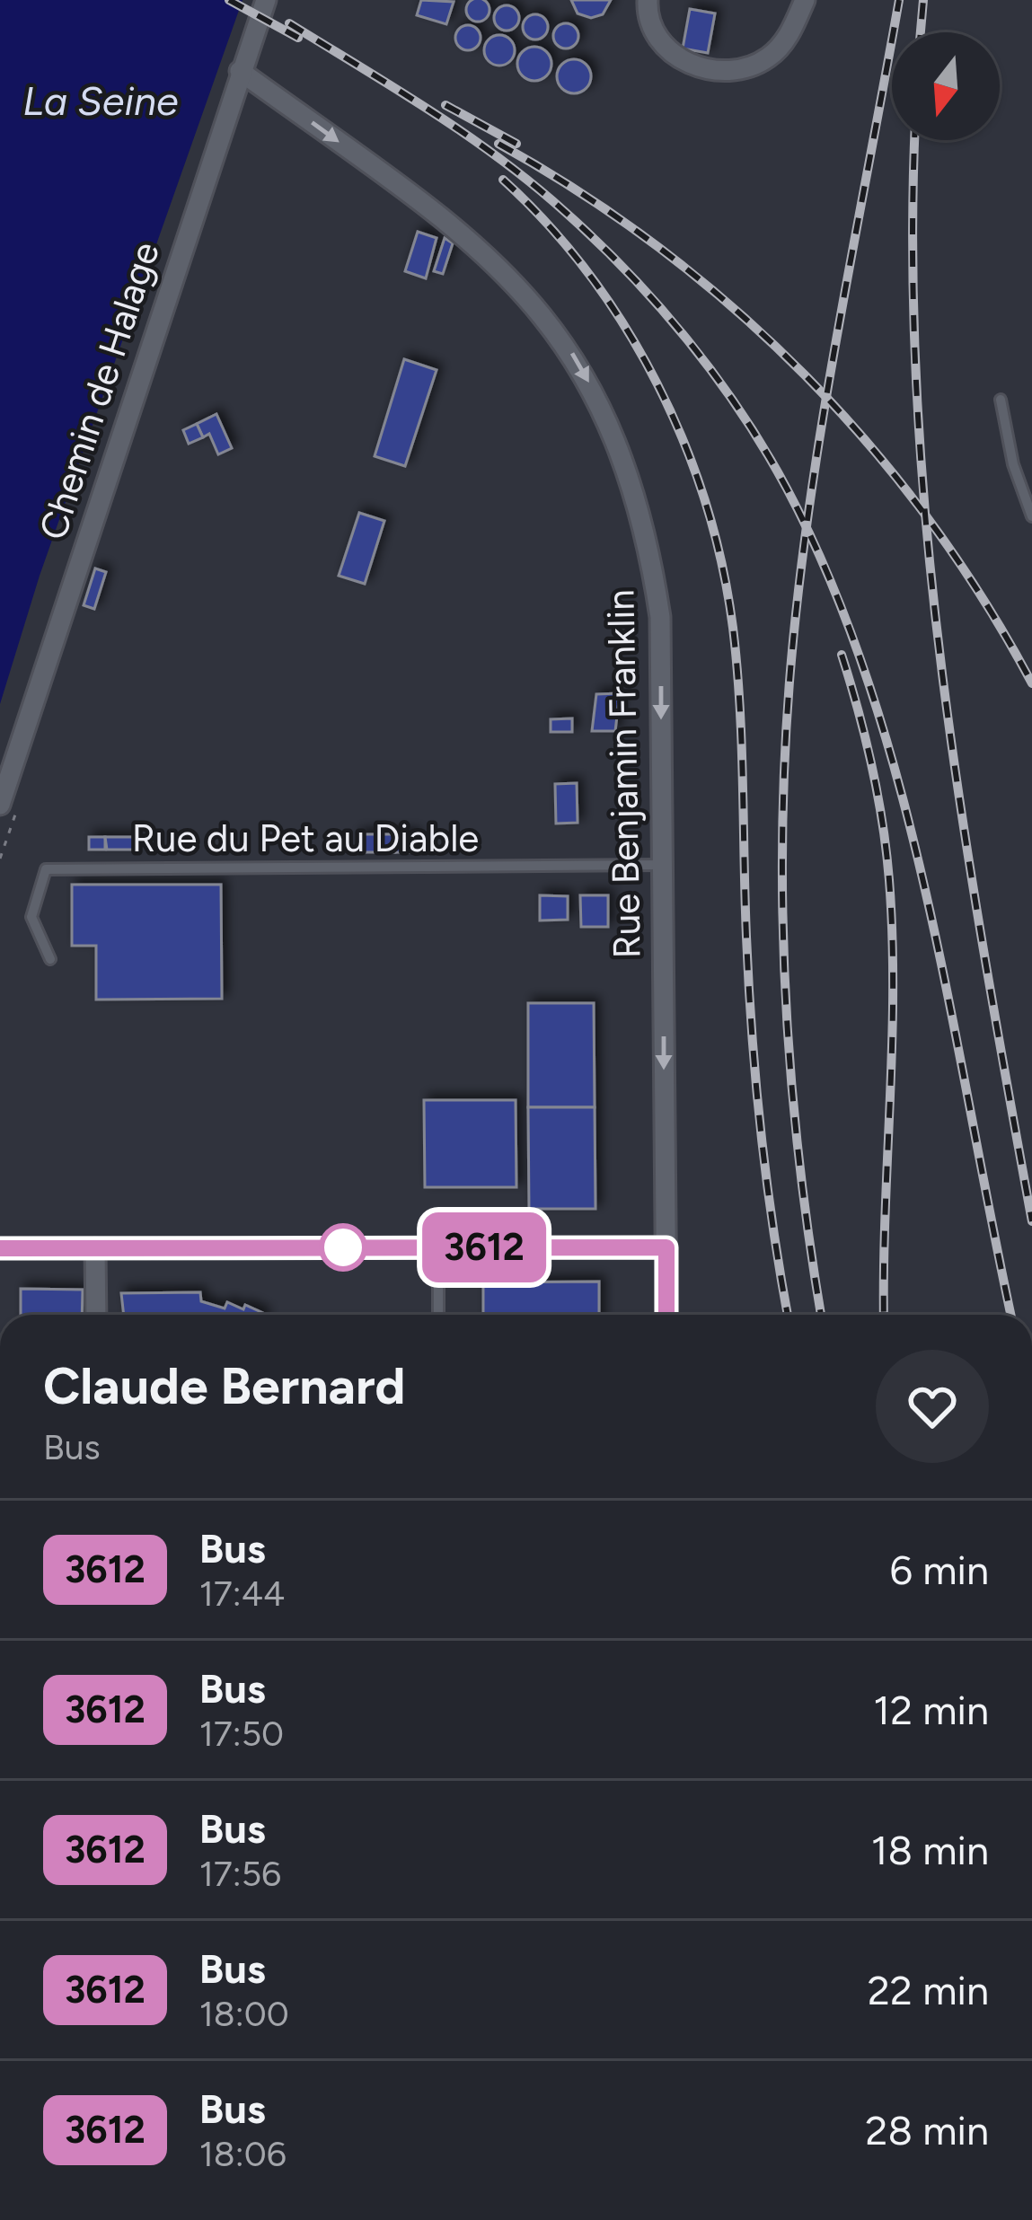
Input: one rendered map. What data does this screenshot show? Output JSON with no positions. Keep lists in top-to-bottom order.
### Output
{
  "streets": {
    "street": ["Chemin de Halage", "Rue Benjamin Franklin"],
    "lane": ["Rue du Pet au Diable"]
  },
  "crossings": [
    ["Chemin de Halage", "Rue Benjamin Franklin"],
    ["Rue Benjamin Franklin", "Rue du Pet au Diable"]
  ],
  "one_way": ["Rue Benjamin Franklin"],
  "water": ["La Seine"],
  "lines": ["bus line 3612"],
  "north": "bottom",
  "page": {
    "on_map": "3612",
    "heading": ["Claude Bernard", "Bus"],
    "list": [
      {
        "mark": "3612",
        "name": "Bus",
        "note": "17:44",
        "value": "6 min"
      },
      {
        "mark": "3612",
        "name": "Bus",
        "note": "17:50",
        "value": "12 min"
      },
      {
        "mark": "3612",
        "name": "Bus",
        "note": "17:56",
        "value": "18 min"
      },
      {
        "mark": "3612",
        "name": "Bus",
        "note": "18:00",
        "value": "22 min"
      },
      {
        "mark": "3612",
        "name": "Bus",
        "note": "18:06",
        "value": "28 min"
      }
    ]
  }
}
